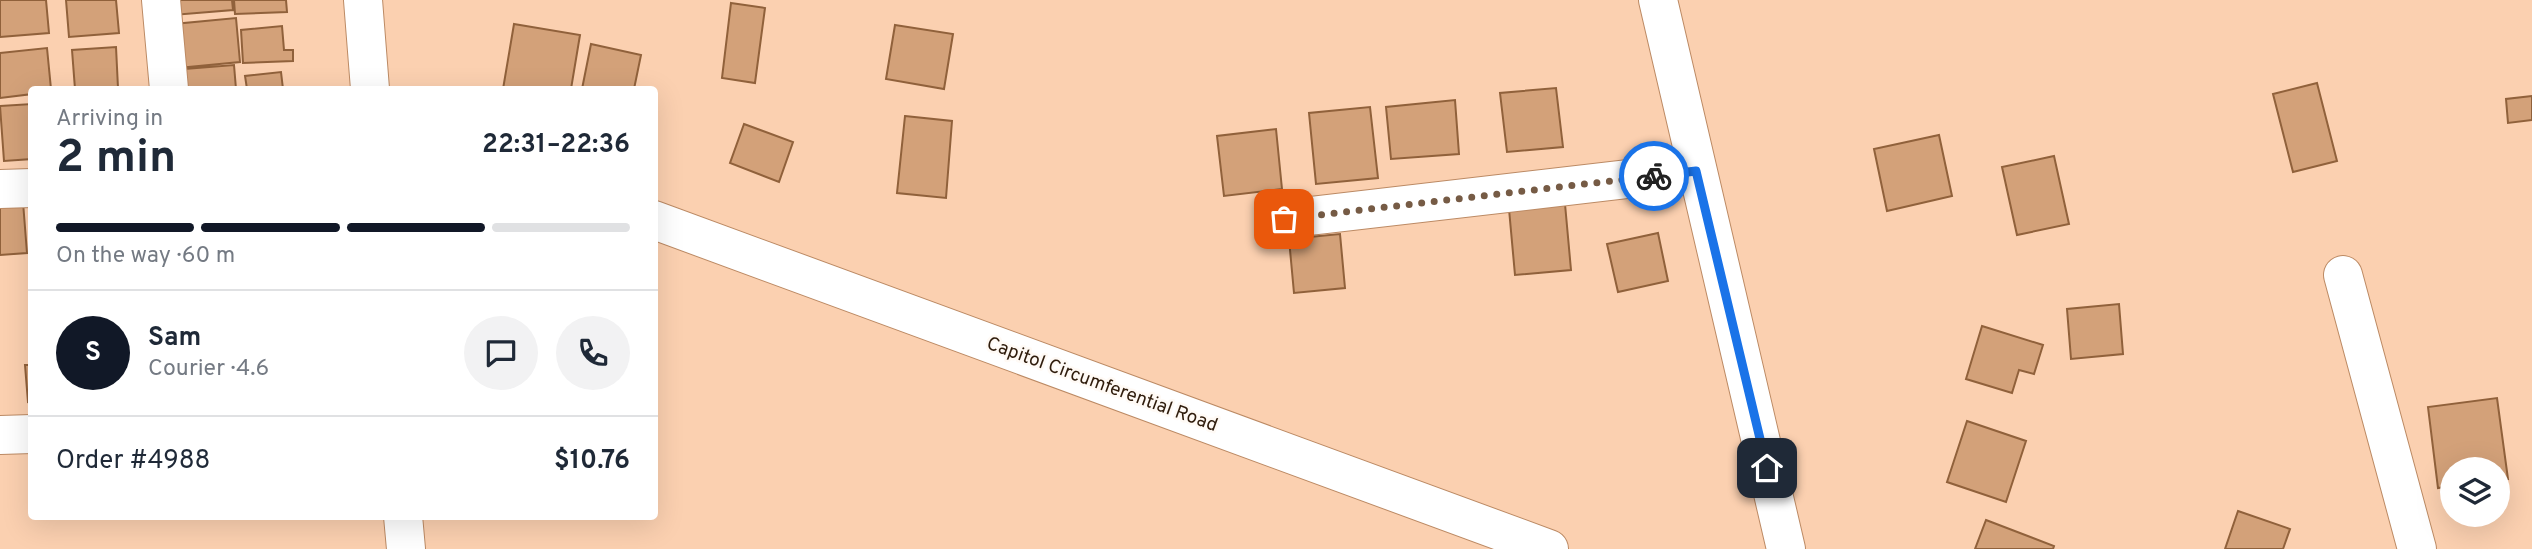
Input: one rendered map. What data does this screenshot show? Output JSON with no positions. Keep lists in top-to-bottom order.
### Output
{
  "streets": {
    "street": ["Capitol Circumferential Road"]
  },
  "page": {
    "heading": ["2 min", "Arriving in", "22:31–22:36"],
    "panel": [
      "Sam",
      "Courier · 4.6",
      "Order #4988",
      "$10.76"
    ],
    "bar": "On the way · 60 m",
    "round": "S"
  }
}
